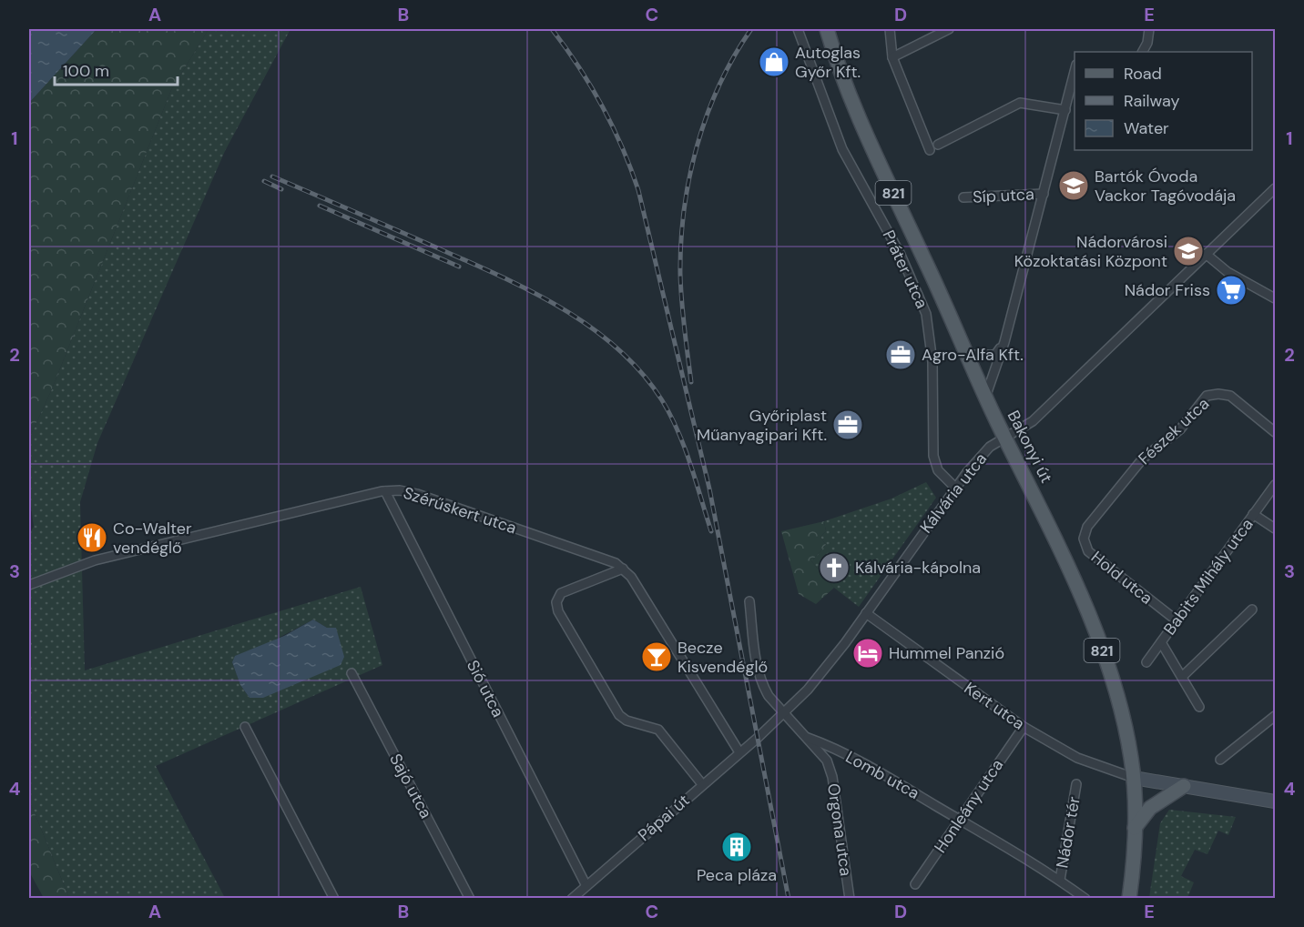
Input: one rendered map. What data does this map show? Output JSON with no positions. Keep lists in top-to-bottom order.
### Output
{
  "streets": {
    "main road": ["821", "Bakonyi út"],
    "street": [
      "Síp utca",
      "Práter utca",
      "Fészek utca",
      "Kálvária utca",
      "Szérűskert utca",
      "Babits Mihály utca",
      "Hold utca",
      "Sió utca",
      "Kert utca",
      "Lomb utca",
      "Sajó utca",
      "Honleány utca",
      "Pápai út",
      "Orgona utca",
      "Nádor tér"
    ]
  },
  "crossings": [
    ["Práter utca", "Kálvária utca"],
    ["Fészek utca", "Hold utca"],
    ["Bakonyi út", "Kálvária utca"],
    ["Bakonyi út", "Kert utca"],
    ["Kálvária utca", "Kert utca"],
    ["Kálvária utca", "Lomb utca"],
    ["Kálvária utca", "Pápai út"],
    ["Szérűskert utca", "Sió utca"],
    ["Szérűskert utca", "Pápai út"],
    ["Babits Mihály utca", "Hold utca"],
    ["Sió utca", "Pápai út"],
    ["Kert utca", "Honleány utca"],
    ["Lomb utca", "Honleány utca"],
    ["Lomb utca", "Orgona utca"],
    ["Lomb utca", "Nádor tér"]
  ],
  "places": {
    "shop": ["Autoglas Győr Kft."],
    "school or university": ["Bartók Óvoda Vackor Tagóvodája", "Nádorvárosi Közoktatási Központ"],
    "supermarket": ["Nádor Friss"],
    "office": ["Agro-Alfa Kft.", "Győriplast Műanyagipari Kft."],
    "restaurant": ["Co-Walter vendéglő"],
    "church": ["Kálvária-kápolna"],
    "hotel": ["Hummel Panzió"],
    "bar": ["Becze Kisvendéglő"],
    "building": ["Peca pláza"]
  },
  "legend": ["Road", "Railway", "Water"],
  "scale_bar": "100 m",
  "grid": {
    "columns": [
      "A",
      "B",
      "C",
      "D",
      "E"
    ],
    "rows": [
      "1",
      "2",
      "3",
      "4"
    ]
  }
}
